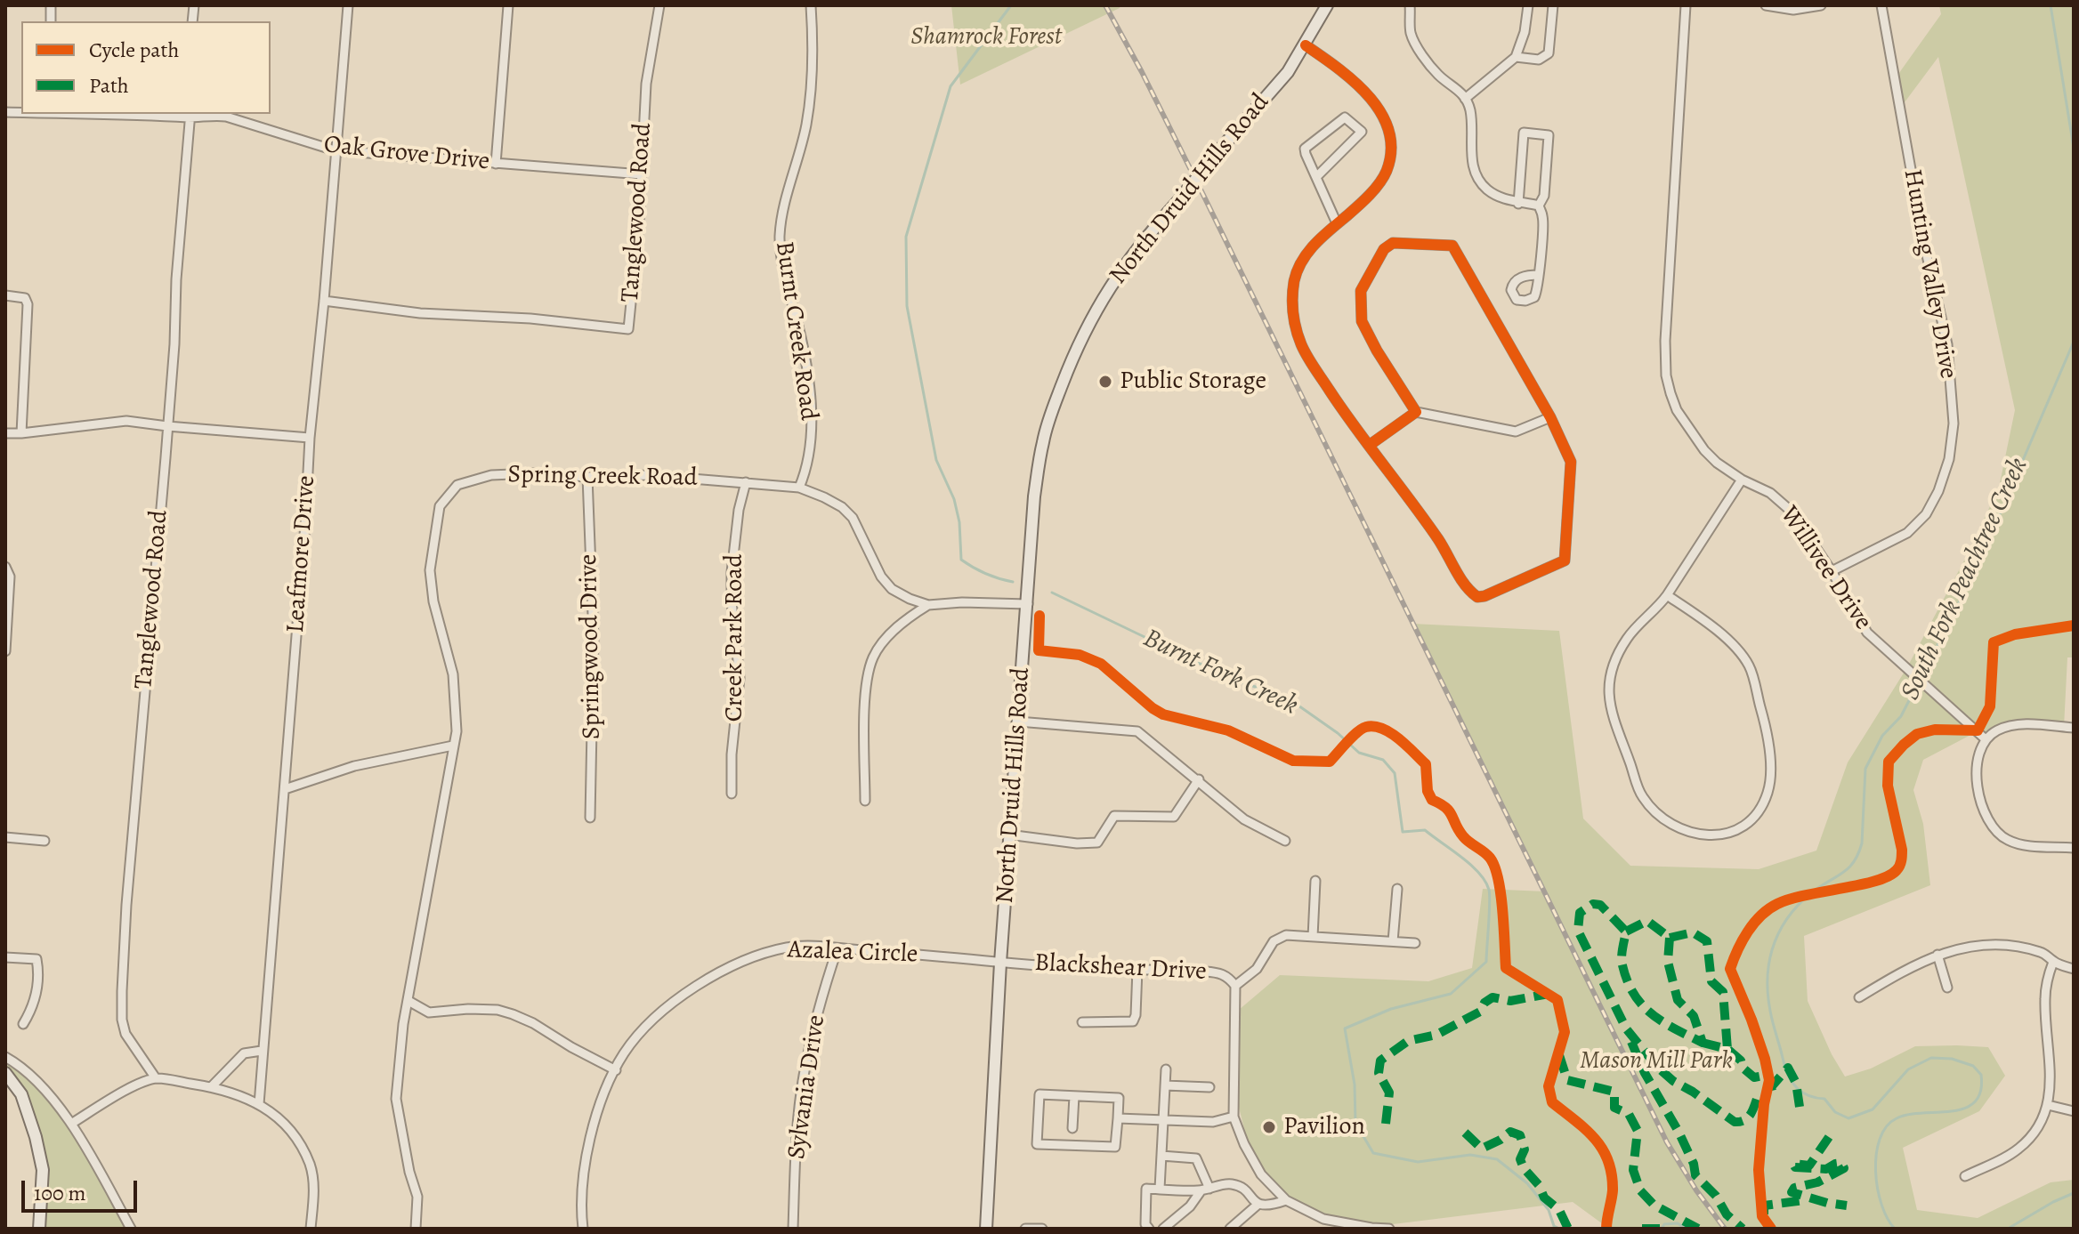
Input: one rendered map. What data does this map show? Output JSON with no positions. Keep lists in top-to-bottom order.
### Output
{
  "streets": {
    "main road": ["North Druid Hills Road"],
    "street": [
      "Oak Grove Drive",
      "Tanglewood Road",
      "Hunting Valley Drive",
      "Burnt Creek Road",
      "Spring Creek Road",
      "Leafmore Drive",
      "Willivee Drive",
      "Creek Park Road",
      "Springwood Drive",
      "Azalea Circle",
      "Blackshear Drive",
      "Sylvania Drive"
    ]
  },
  "crossings": [
    ["Oak Grove Drive", "Tanglewood Road"],
    ["Oak Grove Drive", "Leafmore Drive"],
    ["North Druid Hills Road", "Spring Creek Road"],
    ["North Druid Hills Road", "Azalea Circle"],
    ["North Druid Hills Road", "Blackshear Drive"],
    ["Tanglewood Road", "Leafmore Drive"],
    ["Hunting Valley Drive", "Willivee Drive"],
    ["Burnt Creek Road", "Spring Creek Road"],
    ["Spring Creek Road", "Creek Park Road"],
    ["Spring Creek Road", "Springwood Drive"],
    ["Azalea Circle", "Blackshear Drive"],
    ["Azalea Circle", "Sylvania Drive"]
  ],
  "water": ["South Fork Peachtree Creek", "Burnt Fork Creek"],
  "parks": ["Shamrock Forest", "Mason Mill Park"],
  "places": ["Public Storage", "Pavilion"],
  "legend": ["Cycle path", "Path"],
  "scale_bar": "100 m"
}
